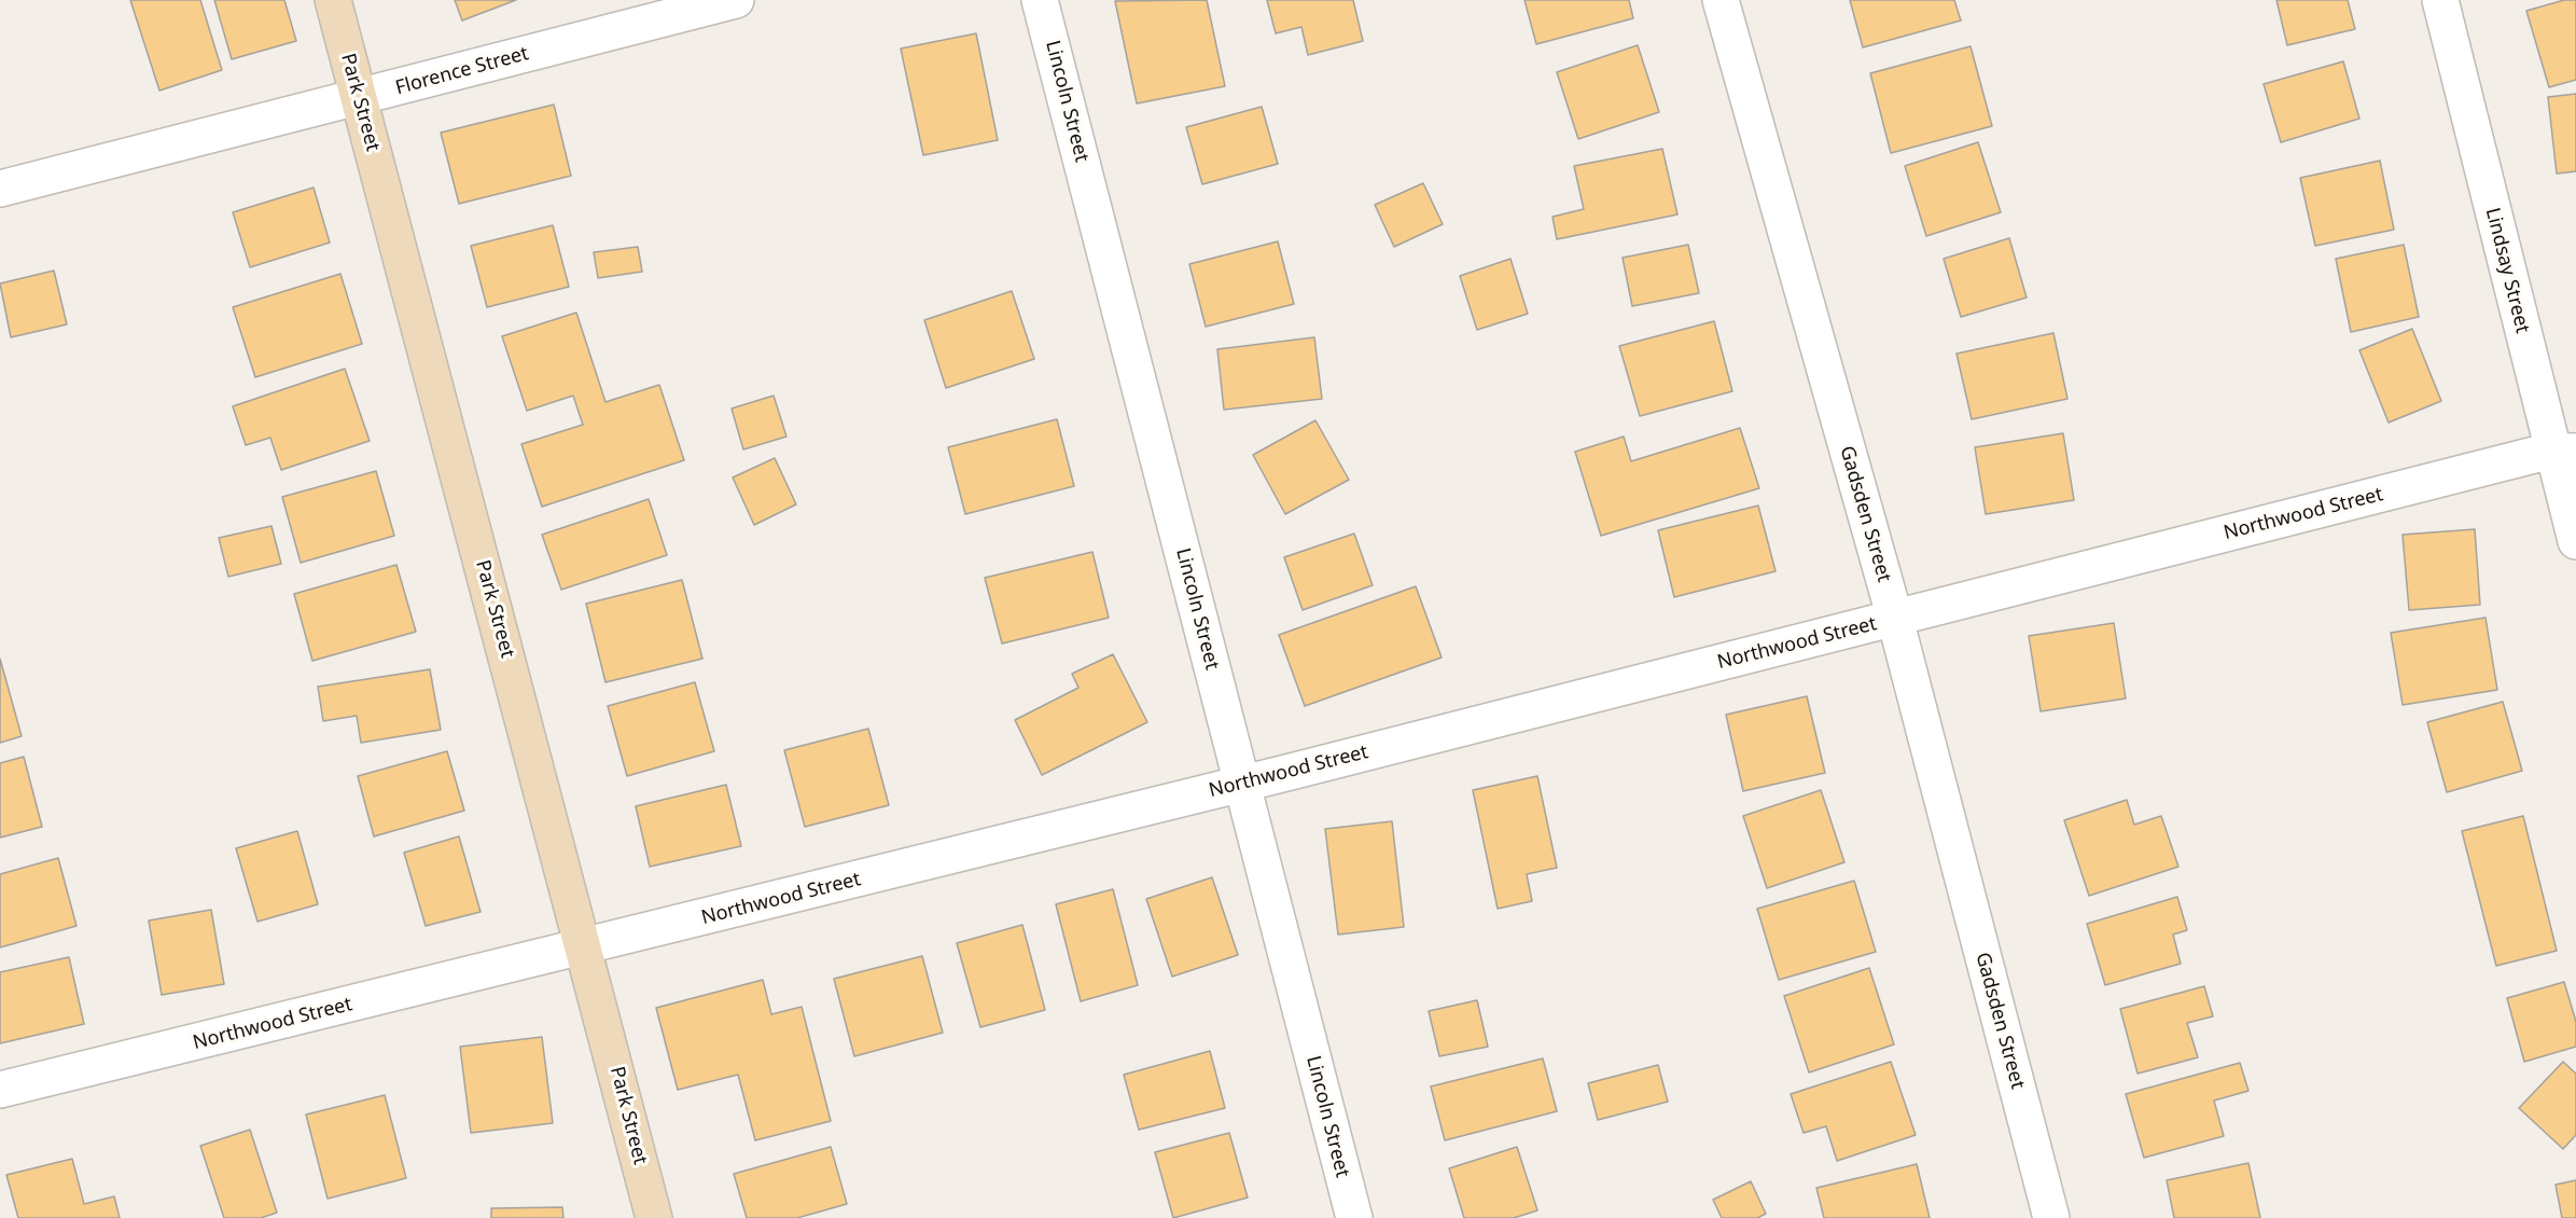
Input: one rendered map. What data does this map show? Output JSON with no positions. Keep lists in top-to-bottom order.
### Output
{
  "streets": {
    "street": [
      "Florence Street",
      "Lincoln Street",
      "Park Street",
      "Lindsay Street",
      "Gadsden Street",
      "Northwood Street"
    ]
  },
  "crossings": [
    ["Florence Street", "Park Street"],
    ["Lincoln Street", "Northwood Street"],
    ["Park Street", "Northwood Street"],
    ["Lindsay Street", "Northwood Street"],
    ["Gadsden Street", "Northwood Street"]
  ]
}
